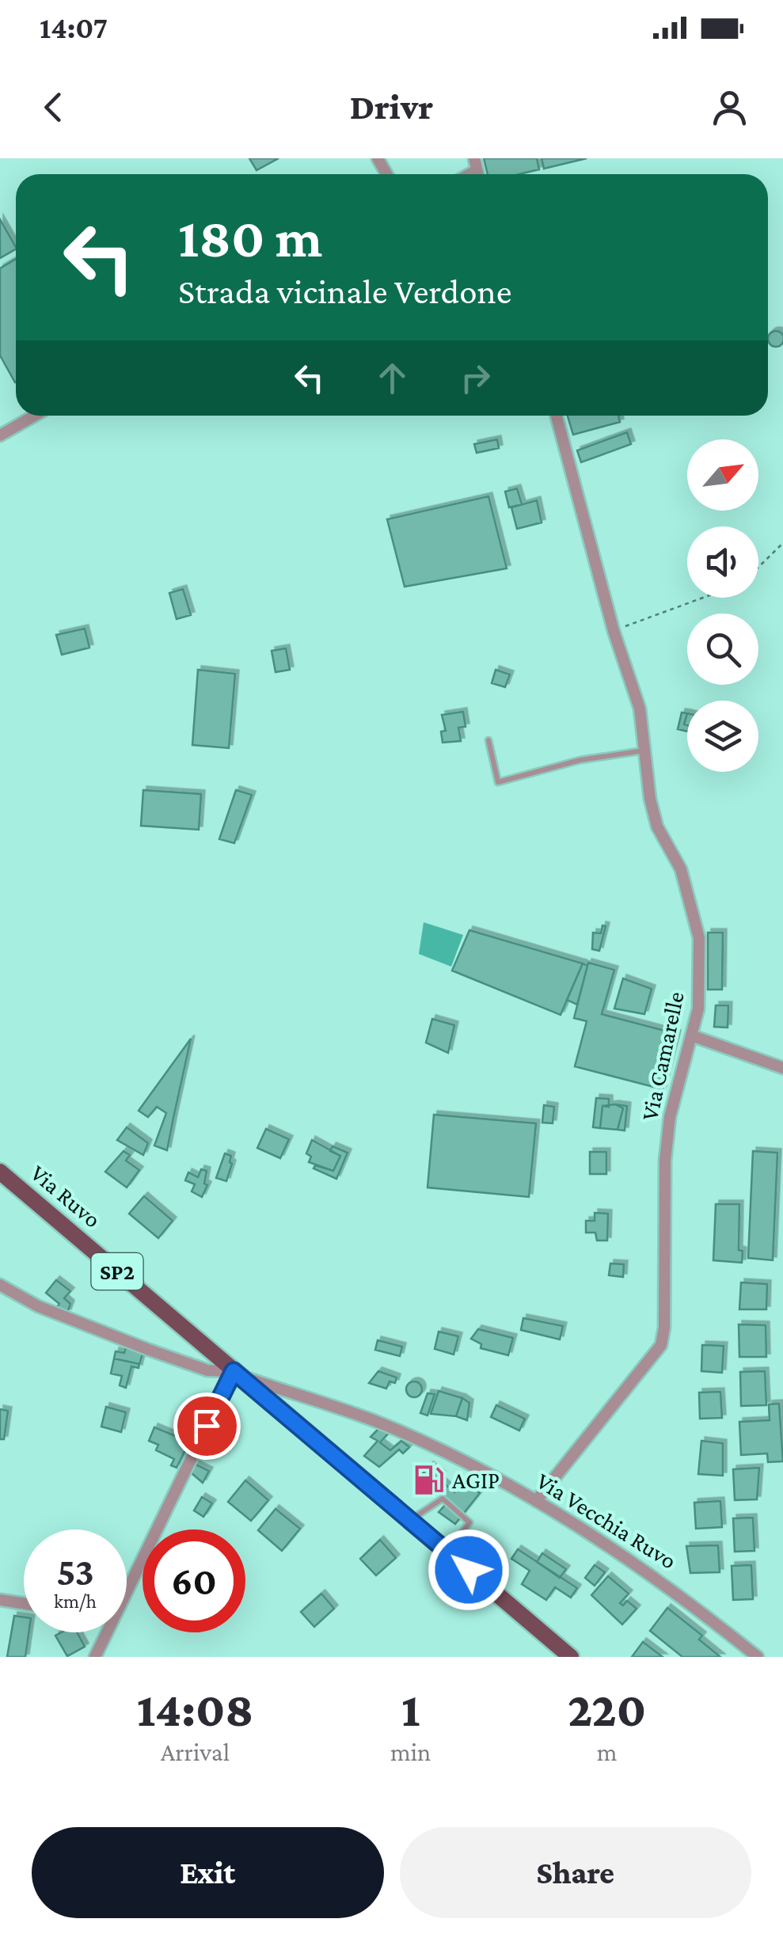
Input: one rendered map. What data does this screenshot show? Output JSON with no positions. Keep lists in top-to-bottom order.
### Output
{
  "streets": {
    "main road": ["Via Ruvo", "SP2"],
    "street": ["Via Camarelle", "Via Vecchia Ruvo"]
  },
  "crossings": [
    ["Via Camarelle", "Via Vecchia Ruvo"],
    ["Via Ruvo", "Via Vecchia Ruvo"]
  ],
  "places": {
    "fuel station": ["AGIP"]
  },
  "north": "top right",
  "page": {
    "status": "14:07",
    "header": "Drivr",
    "turn": ["180 m", "Strada vicinale Verdone"],
    "speed": "53 km/h",
    "limit": "60",
    "eta": [
      "14:08",
      "Arrival",
      "1",
      "min",
      "220",
      "m"
    ],
    "buttons": ["Exit", "Share"]
  }
}
